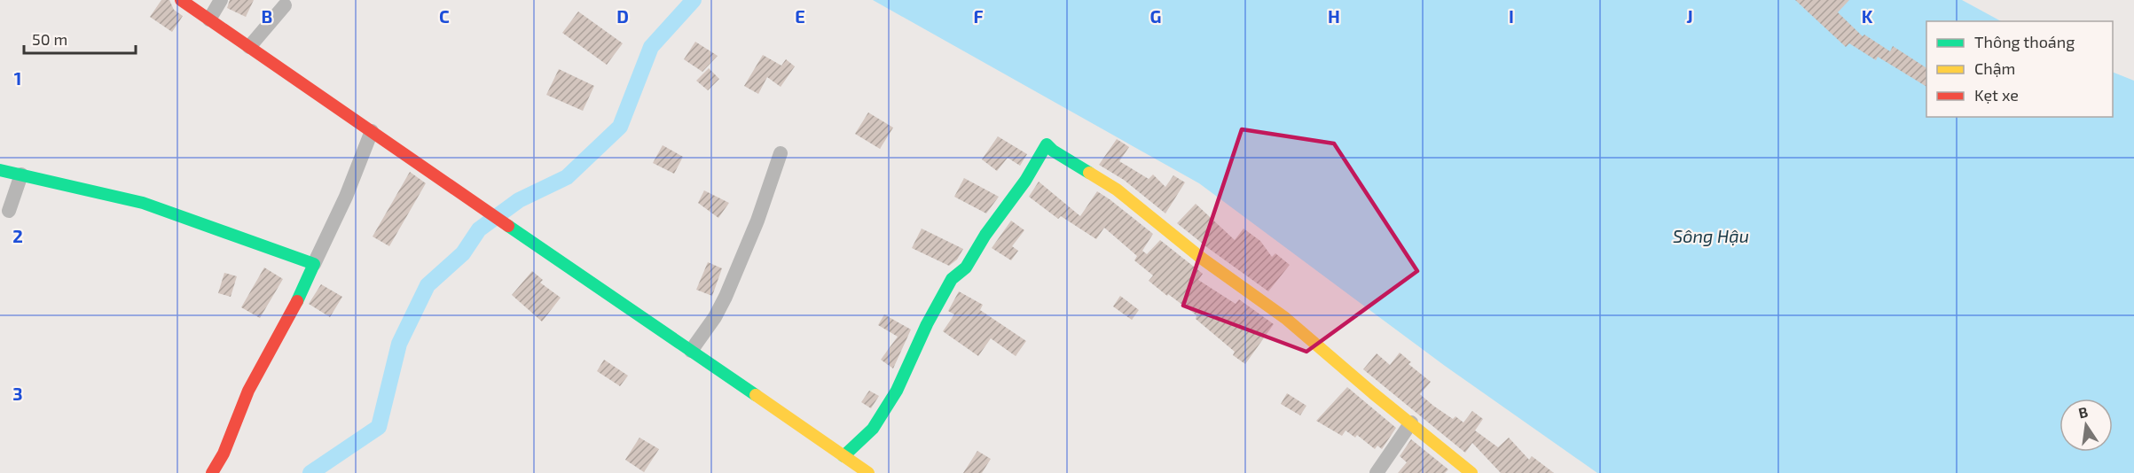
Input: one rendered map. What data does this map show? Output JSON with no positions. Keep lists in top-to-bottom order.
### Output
{
  "water": ["Sông Hậu"],
  "legend": ["Thông thoáng", "Chậm", "Kẹt xe"],
  "scale_bar": "50 m",
  "north": "top",
  "grid": {
    "columns": [
      "B",
      "C",
      "D",
      "E",
      "F",
      "G",
      "H",
      "I",
      "J",
      "K"
    ],
    "rows": ["1", "2", "3"]
  }
}
